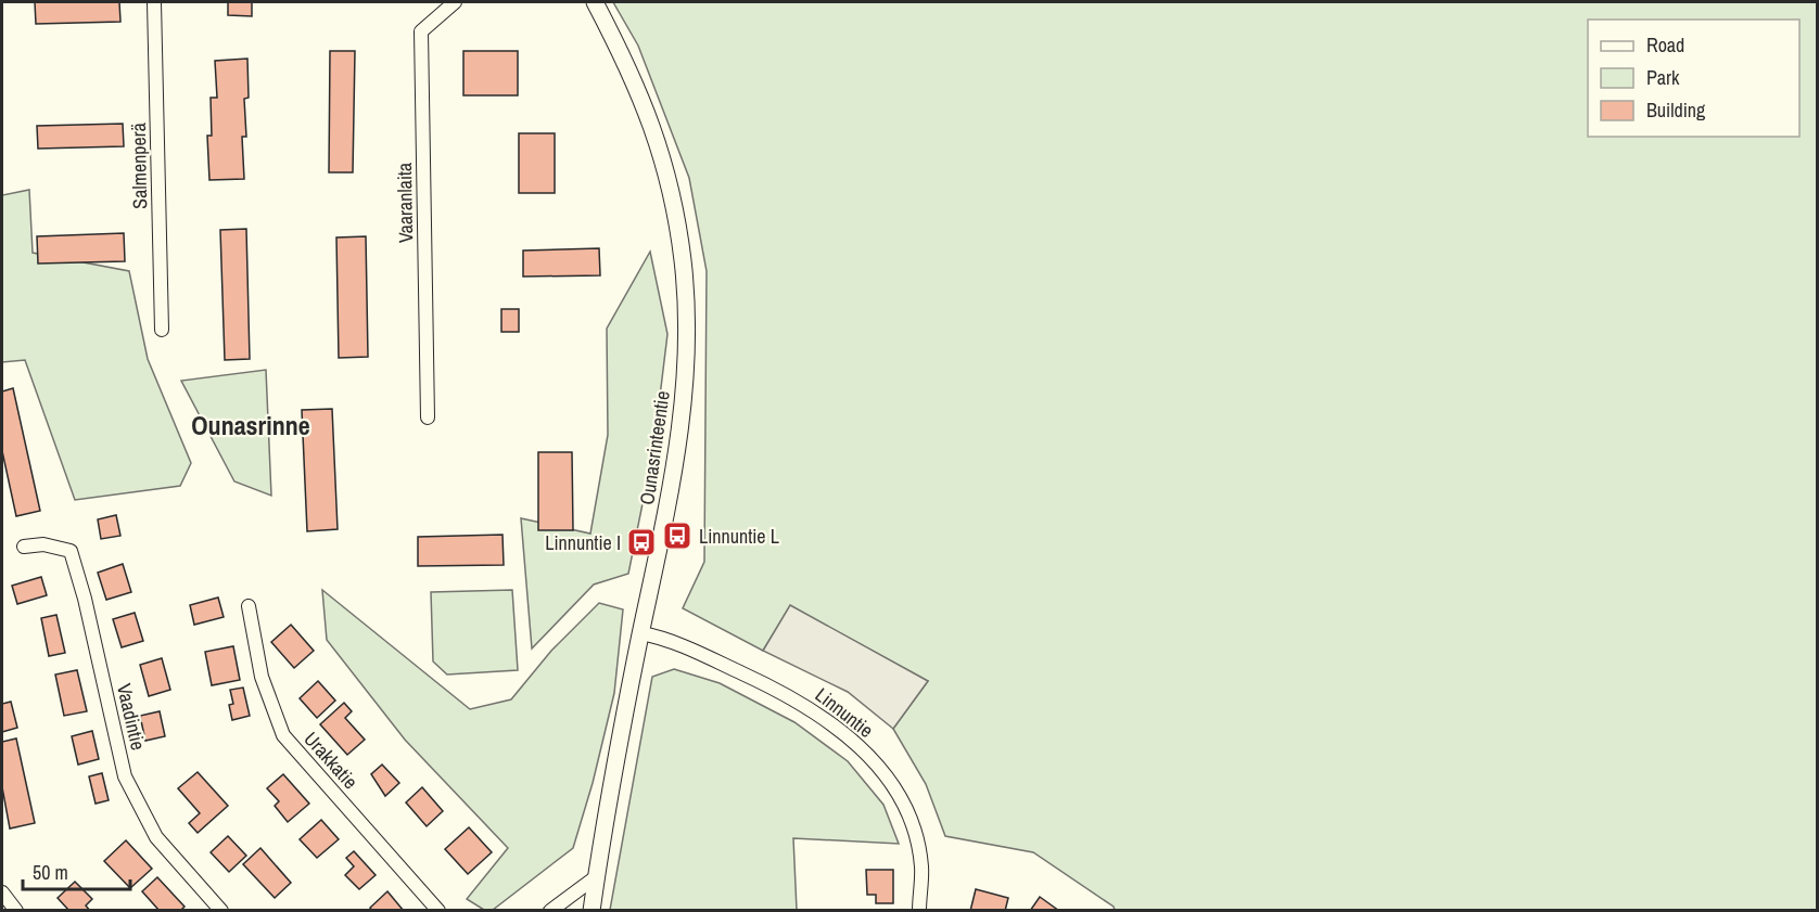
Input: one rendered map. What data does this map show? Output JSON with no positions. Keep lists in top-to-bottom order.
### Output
{
  "streets": {
    "street": [
      "Salmenperä",
      "Vaaranlaita",
      "Ounasrinteentie",
      "Linnuntie",
      "Vaadintie",
      "Urakkatie"
    ]
  },
  "crossings": [
    ["Ounasrinteentie", "Linnuntie"]
  ],
  "districts": ["Ounasrinne"],
  "places": {
    "bus stop": ["Linnuntie L", "Linnuntie I"]
  },
  "legend": ["Road", "Park", "Building"],
  "scale_bar": "50 m"
}
